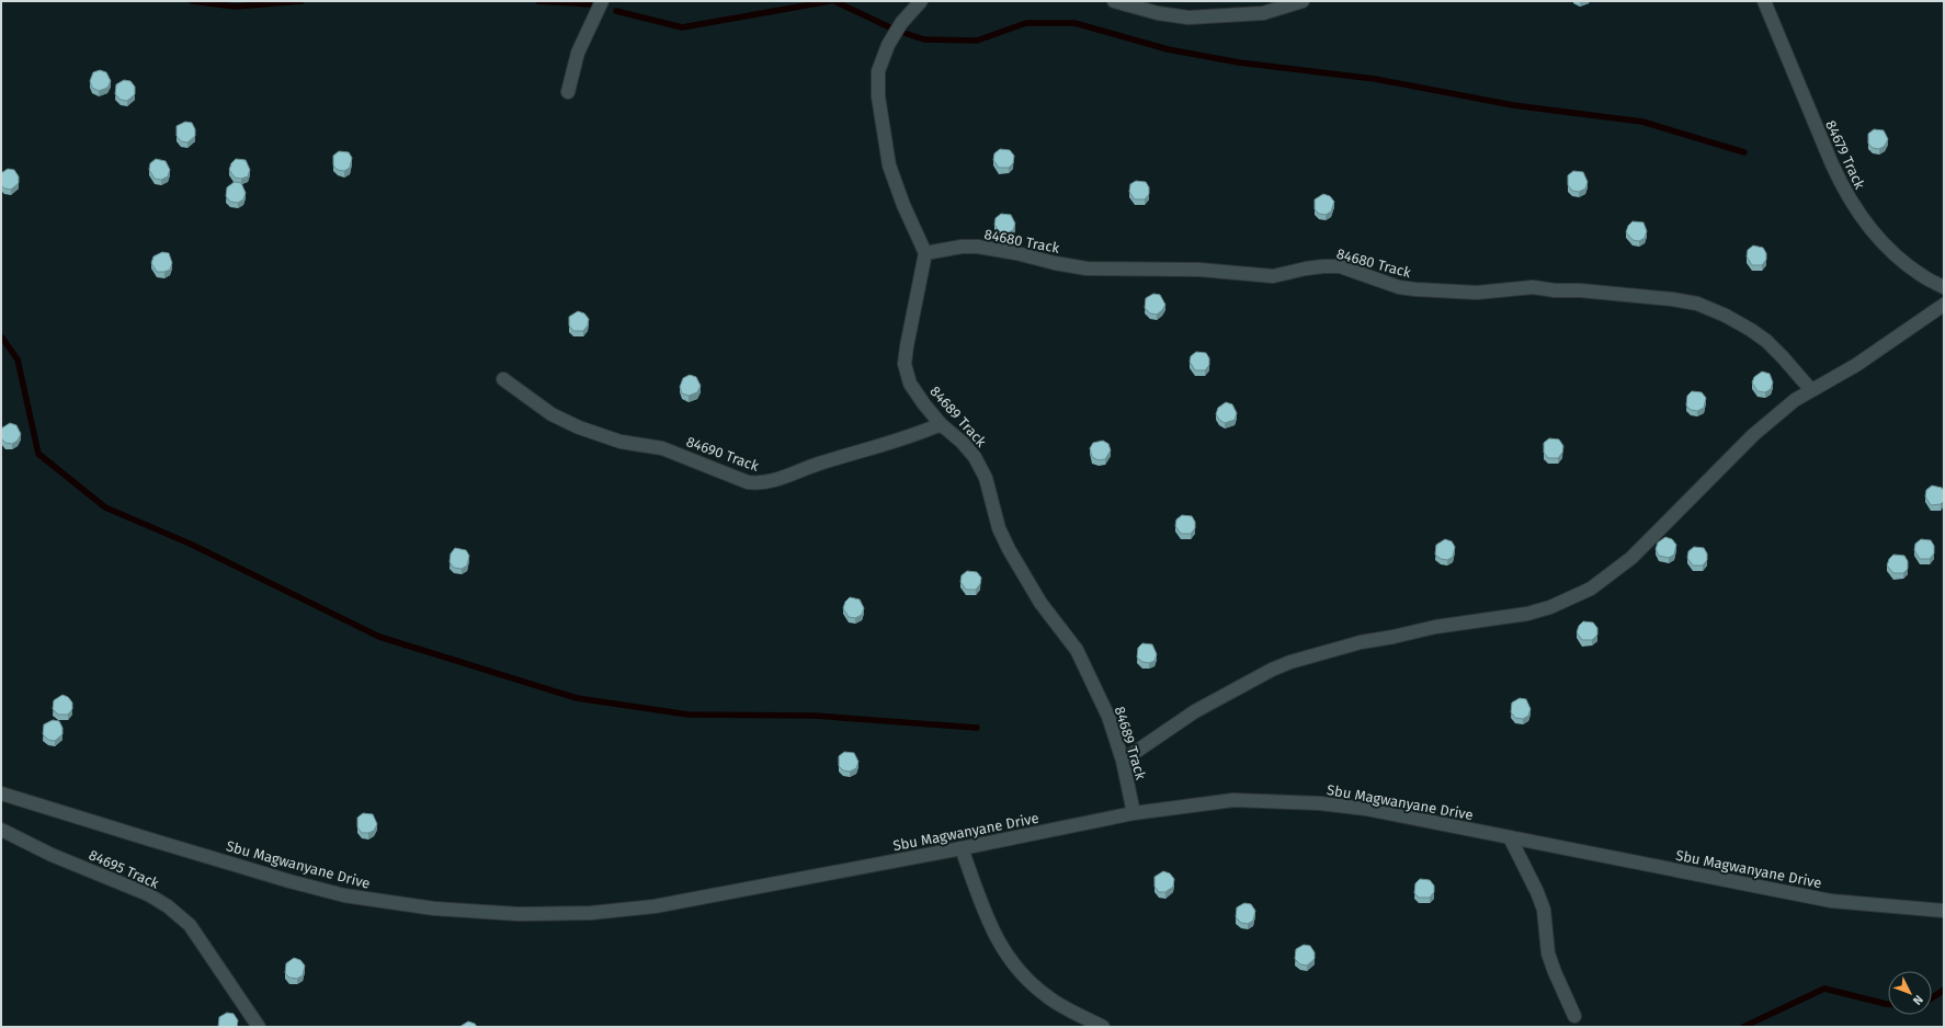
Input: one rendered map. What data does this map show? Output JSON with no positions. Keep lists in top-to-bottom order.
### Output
{
  "streets": {
    "street": [
      "84679 Track",
      "84680 Track",
      "84689 Track",
      "84690 Track",
      "Sbu Magwanyane Drive",
      "84695 Track"
    ]
  },
  "crossings": [
    ["84680 Track", "84689 Track"],
    ["84689 Track", "84690 Track"],
    ["84689 Track", "Sbu Magwanyane Drive"]
  ],
  "north": "bottom right"
}
